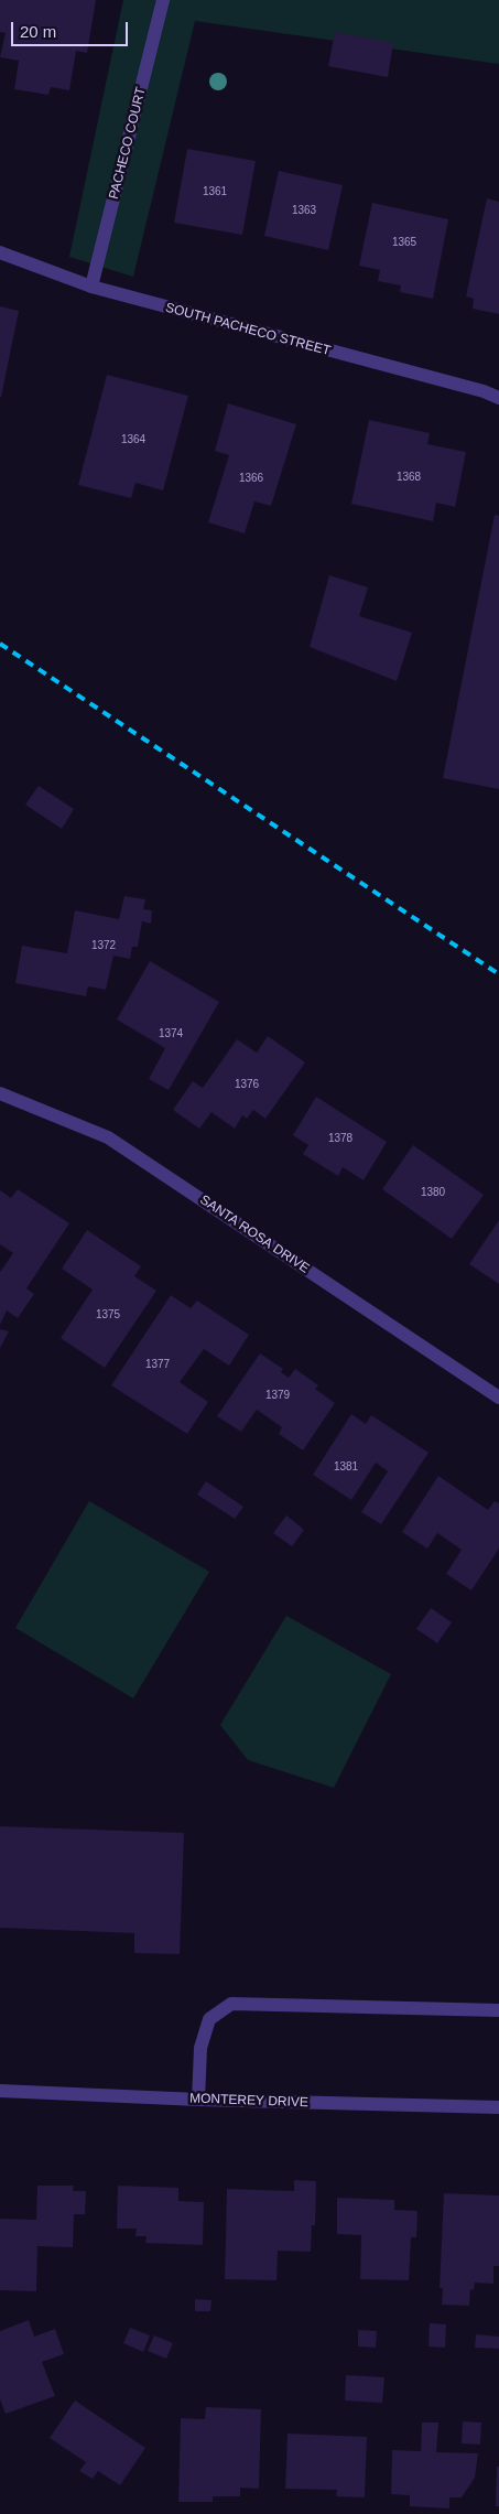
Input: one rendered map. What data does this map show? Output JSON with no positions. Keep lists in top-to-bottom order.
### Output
{
  "streets": {
    "street": [
      "PACHECO COURT",
      "SOUTH PACHECO STREET",
      "SANTA ROSA DRIVE",
      "MONTEREY DRIVE"
    ]
  },
  "crossings": [
    ["PACHECO COURT", "SOUTH PACHECO STREET"]
  ],
  "house_numbers": [
    "1361",
    "1363",
    "1365",
    "1364",
    "1368",
    "1366",
    "1372",
    "1374",
    "1376",
    "1378",
    "1380",
    "1375",
    "1377",
    "1379",
    "1381"
  ],
  "scale_bar": "20 m"
}
